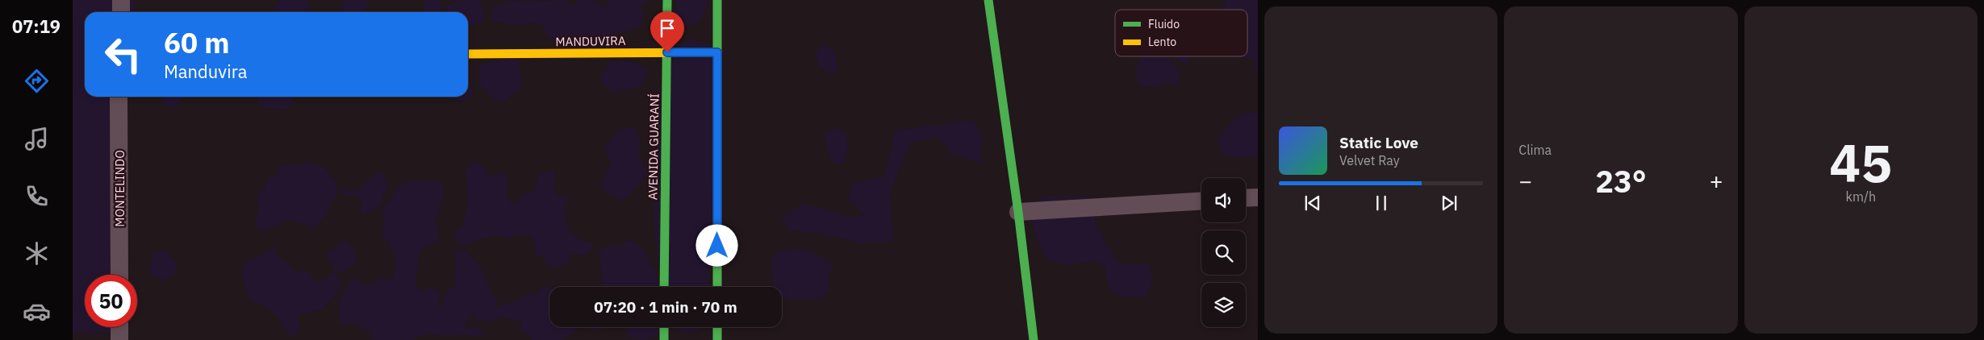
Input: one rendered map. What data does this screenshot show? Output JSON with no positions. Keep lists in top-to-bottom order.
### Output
{
  "streets": {
    "main road": ["MANDUVIRA", "AVENIDA GUARANÍ"],
    "street": ["MONTELINDO"]
  },
  "crossings": [
    ["MANDUVIRA", "AVENIDA GUARANÍ"]
  ],
  "legend": ["Fluido", "Lento"],
  "page": {
    "tabs": "07:19",
    "tile": [
      "Clima",
      ["45", "km/h"]
    ],
    "turn": ["60 m", "Manduvira"],
    "song": ["Static Love", "Velvet Ray"],
    "heat": ["−", "23°", "+"],
    "limit": "50",
    "trip": "07:20 · 1 min · 70 m"
  }
}
